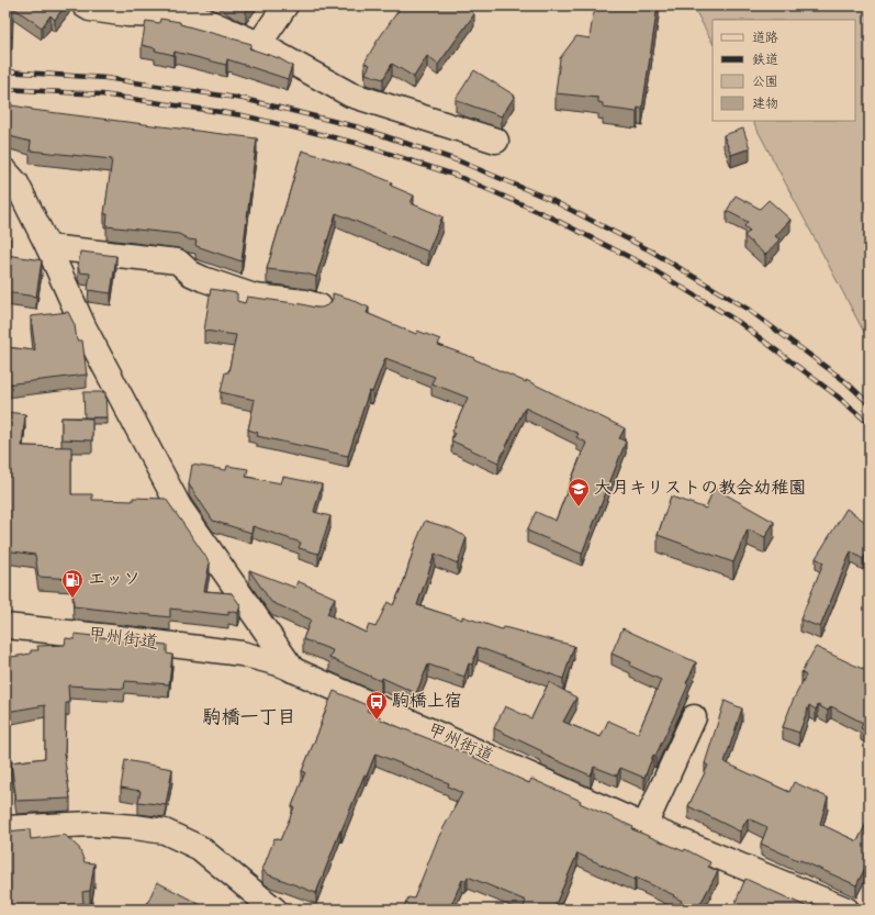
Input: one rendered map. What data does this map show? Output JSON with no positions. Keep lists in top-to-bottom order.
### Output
{
  "streets": {
    "main road": ["甲州街道"]
  },
  "districts": ["駒橋一丁目"],
  "places": {
    "school or university": ["大月キリストの教会幼稚園"],
    "fuel station": ["エッソ"],
    "bus stop": ["駒橋上宿"]
  },
  "legend": [
    "道路",
    "鉄道",
    "公園",
    "建物"
  ]
}
